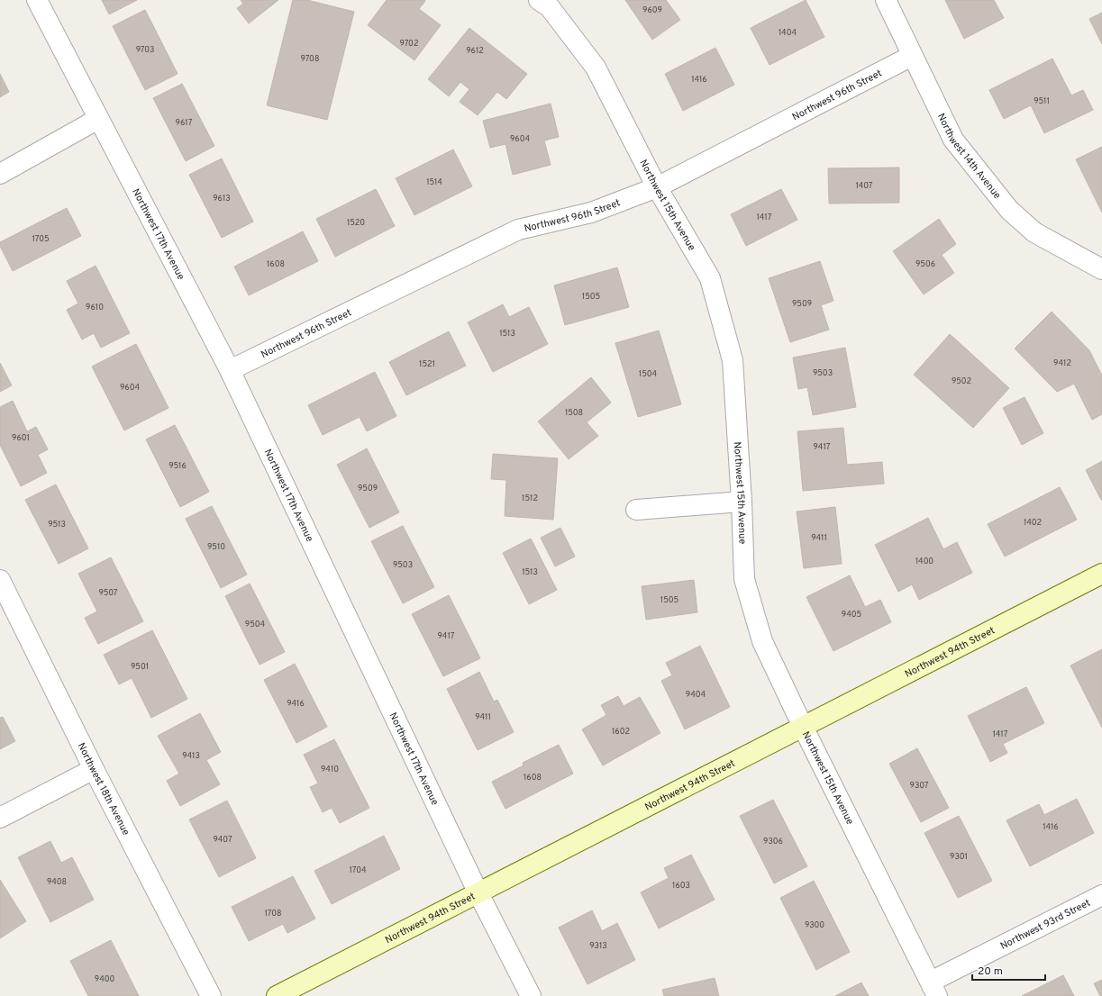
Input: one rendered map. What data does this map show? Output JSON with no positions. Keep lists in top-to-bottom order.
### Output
{
  "streets": {
    "street": [
      "Northwest 96th Street",
      "Northwest 14th Avenue",
      "Northwest 15th Avenue",
      "Northwest 17th Avenue",
      "Northwest 94th Street",
      "Northwest 18th Avenue",
      "Northwest 93rd Street"
    ]
  },
  "crossings": [
    ["Northwest 96th Street", "Northwest 14th Avenue"],
    ["Northwest 96th Street", "Northwest 15th Avenue"],
    ["Northwest 96th Street", "Northwest 17th Avenue"],
    ["Northwest 15th Avenue", "Northwest 94th Street"],
    ["Northwest 15th Avenue", "Northwest 93rd Street"],
    ["Northwest 17th Avenue", "Northwest 94th Street"]
  ],
  "house_numbers": [
    "9609",
    "1404",
    "9702",
    "9703",
    "9612",
    "9708",
    "1416",
    "9511",
    "9617",
    "9604",
    "1514",
    "1407",
    "9613",
    "1417",
    "1520",
    "1705",
    "1608",
    "9506",
    "1505",
    "9509",
    "9610",
    "1513",
    "9412",
    "1521",
    "9503",
    "1504",
    "9502",
    "9604",
    "1508",
    "9601",
    "9417",
    "9516",
    "9509",
    "1512",
    "1402",
    "9513",
    "9411",
    "9510",
    "1400",
    "9503",
    "1513",
    "9507",
    "1505",
    "9405",
    "9504",
    "9417",
    "9501",
    "9404",
    "9416",
    "9411",
    "1602",
    "1417",
    "9413",
    "9410",
    "1608",
    "9307",
    "1416",
    "9407",
    "9306",
    "9301",
    "1704",
    "9408",
    "1603",
    "1708",
    "9300",
    "9313",
    "9400"
  ],
  "scale_bar": "20 m"
}
